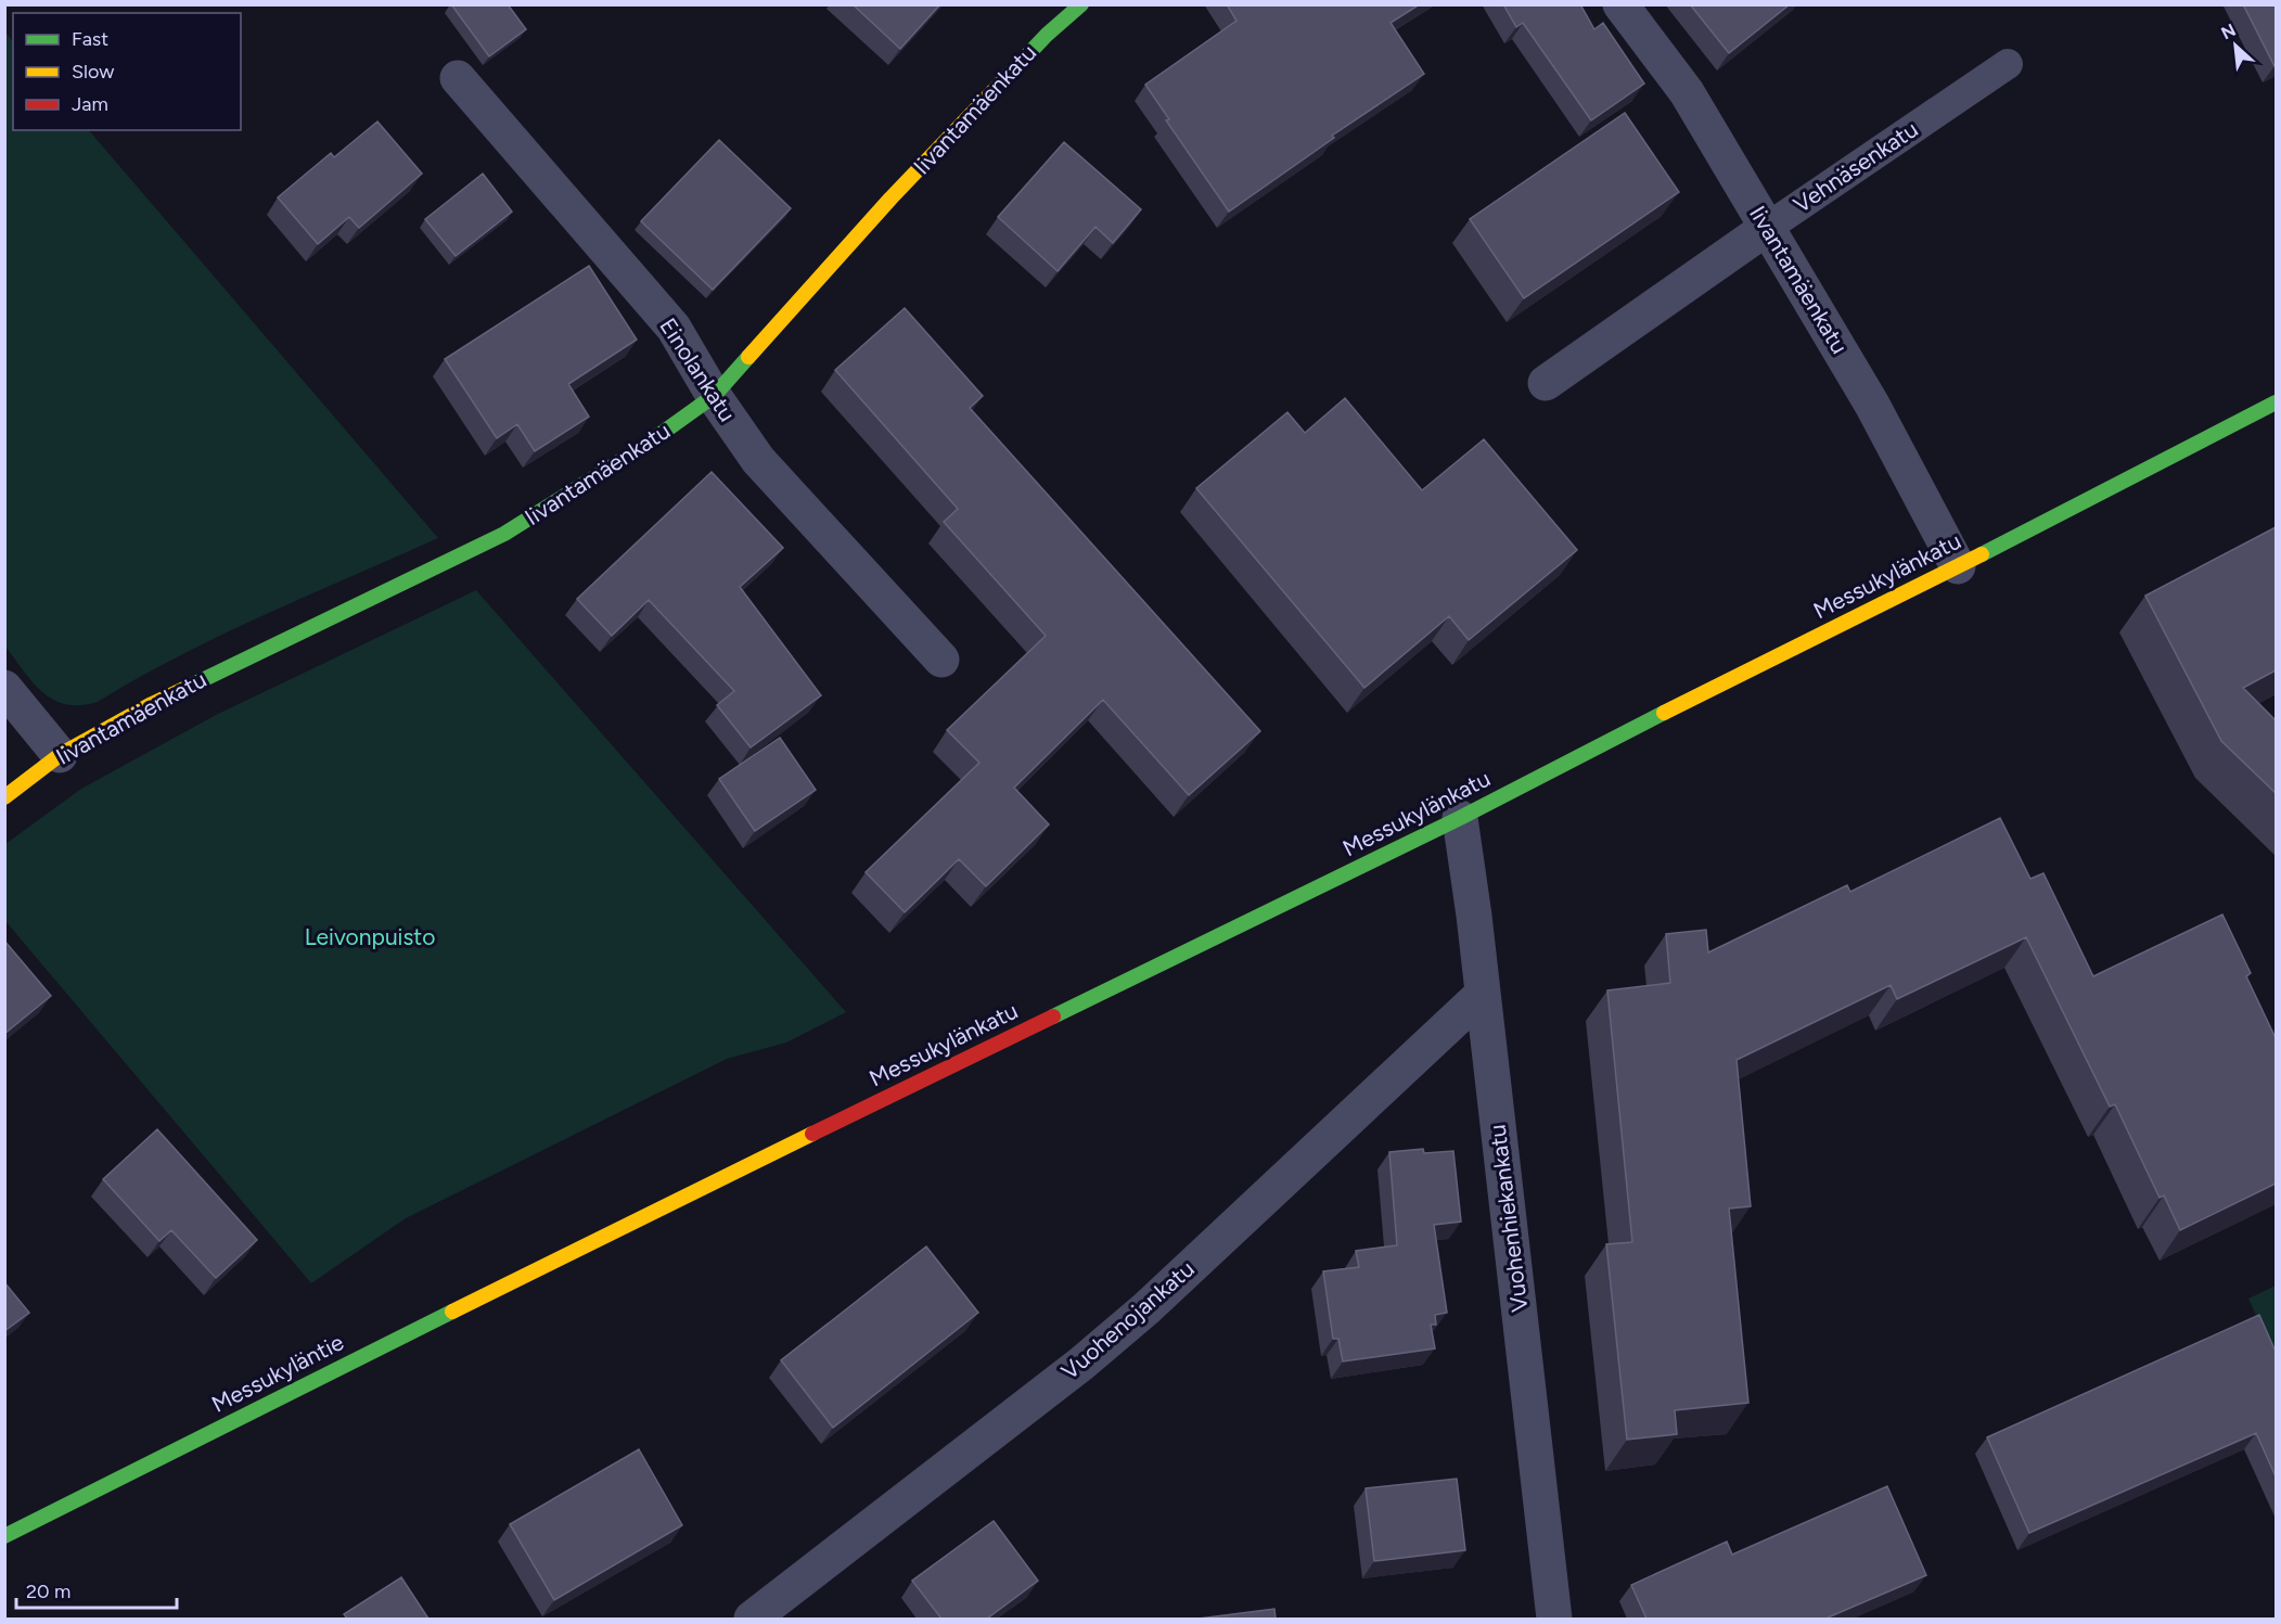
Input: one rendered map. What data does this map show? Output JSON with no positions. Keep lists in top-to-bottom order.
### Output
{
  "streets": {
    "main road": ["Iivantamäenkatu", "Messukylänkatu", "Messukyläntie"],
    "street": [
      "Vehnäsenkatu",
      "Einolankatu",
      "Vuohenhiekankatu",
      "Vuohenojankatu"
    ]
  },
  "crossings": [
    ["Iivantamäenkatu", "Vehnäsenkatu"],
    ["Iivantamäenkatu", "Einolankatu"],
    ["Iivantamäenkatu", "Messukylänkatu"],
    ["Messukylänkatu", "Vuohenhiekankatu"],
    ["Messukylänkatu", "Messukyläntie"],
    ["Vuohenhiekankatu", "Vuohenojankatu"]
  ],
  "parks": ["Leivonpuisto"],
  "legend": ["Fast", "Slow", "Jam"],
  "scale_bar": "20 m",
  "north": "top left"
}
